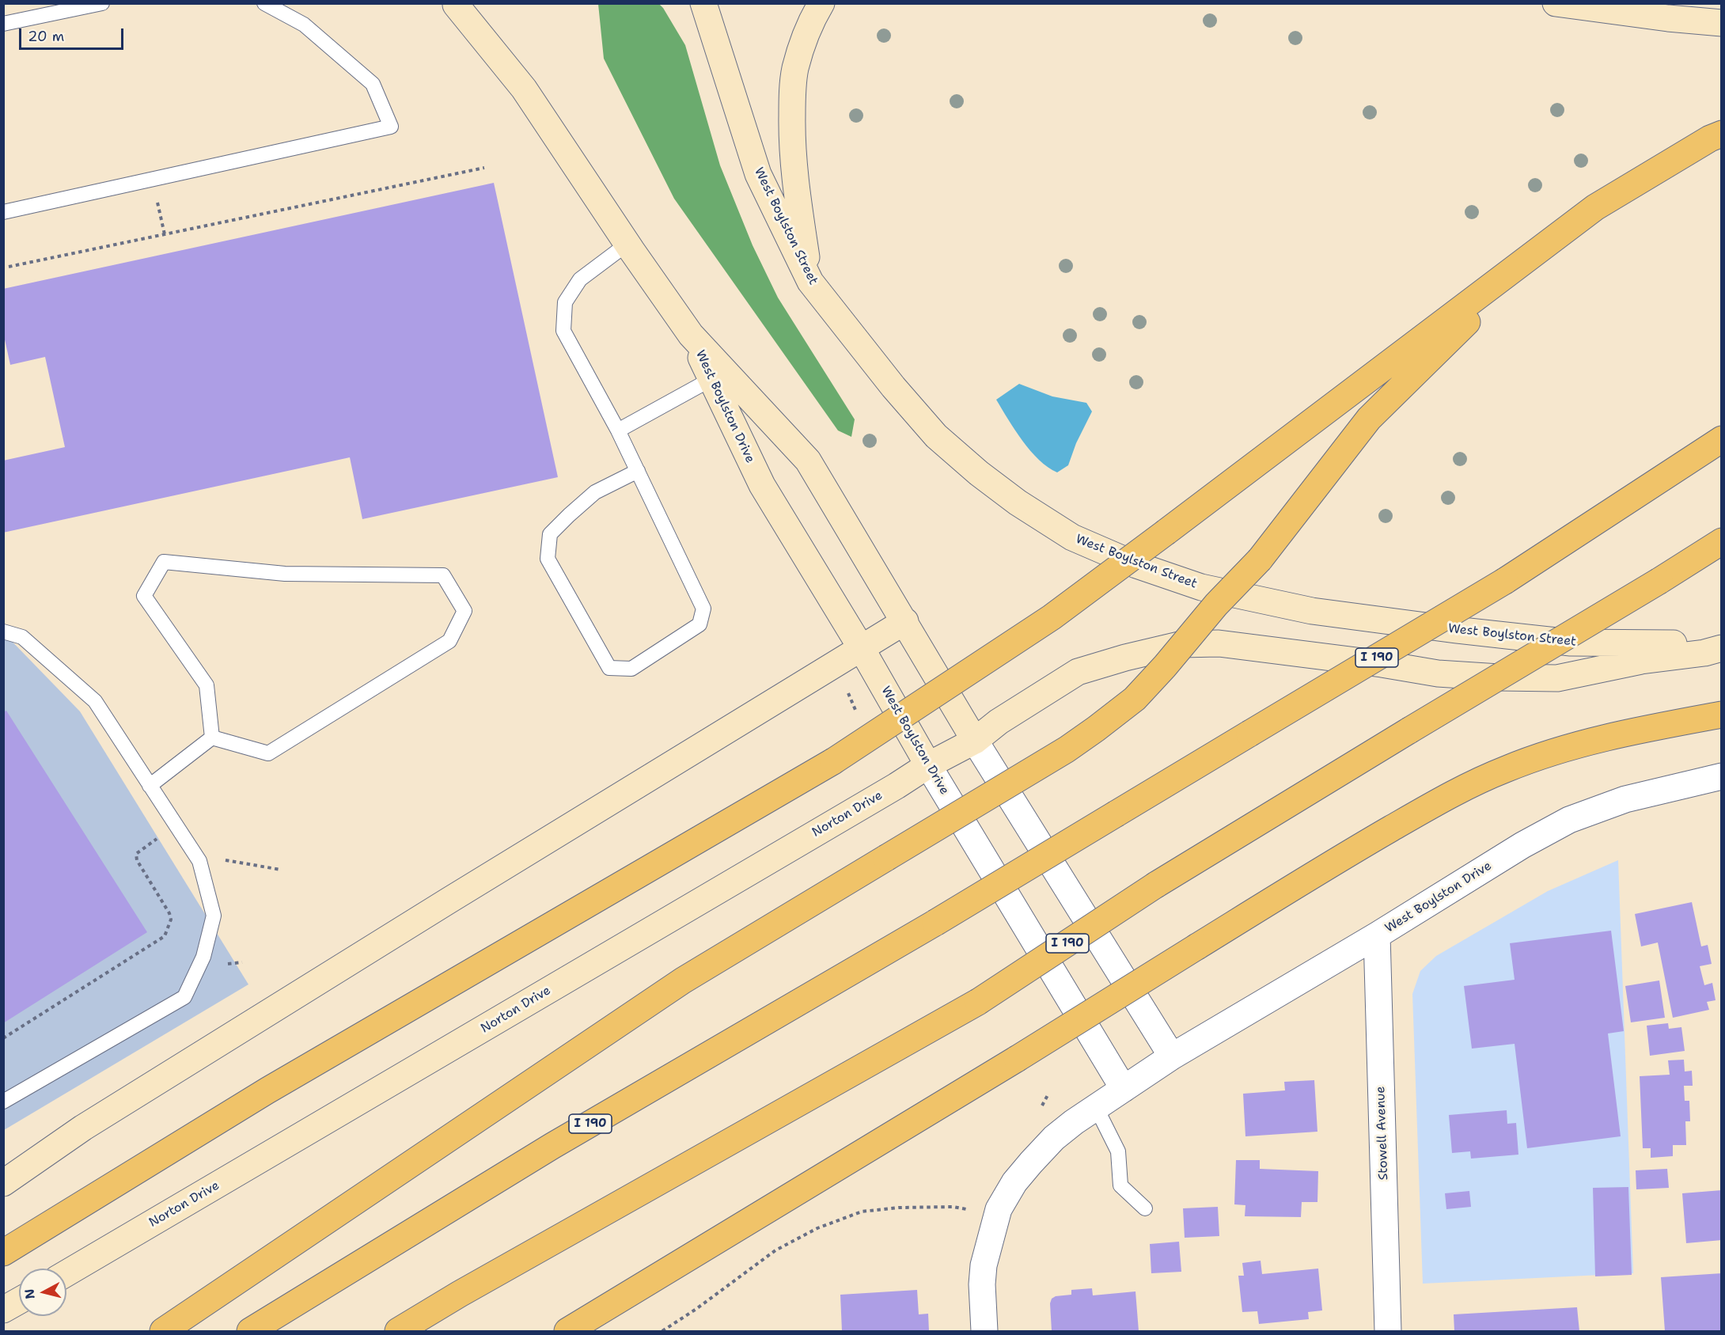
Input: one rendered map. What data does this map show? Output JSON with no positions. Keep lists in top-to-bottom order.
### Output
{
  "streets": {
    "highway": ["I 190"],
    "main road": ["West Boylston Street", "West Boylston Drive", "Norton Drive"],
    "street": ["Stowell Avenue"]
  },
  "crossings": [
    ["West Boylston Drive", "Norton Drive"],
    ["West Boylston Drive", "Stowell Avenue"]
  ],
  "scale_bar": "20 m",
  "north": "left"
}
